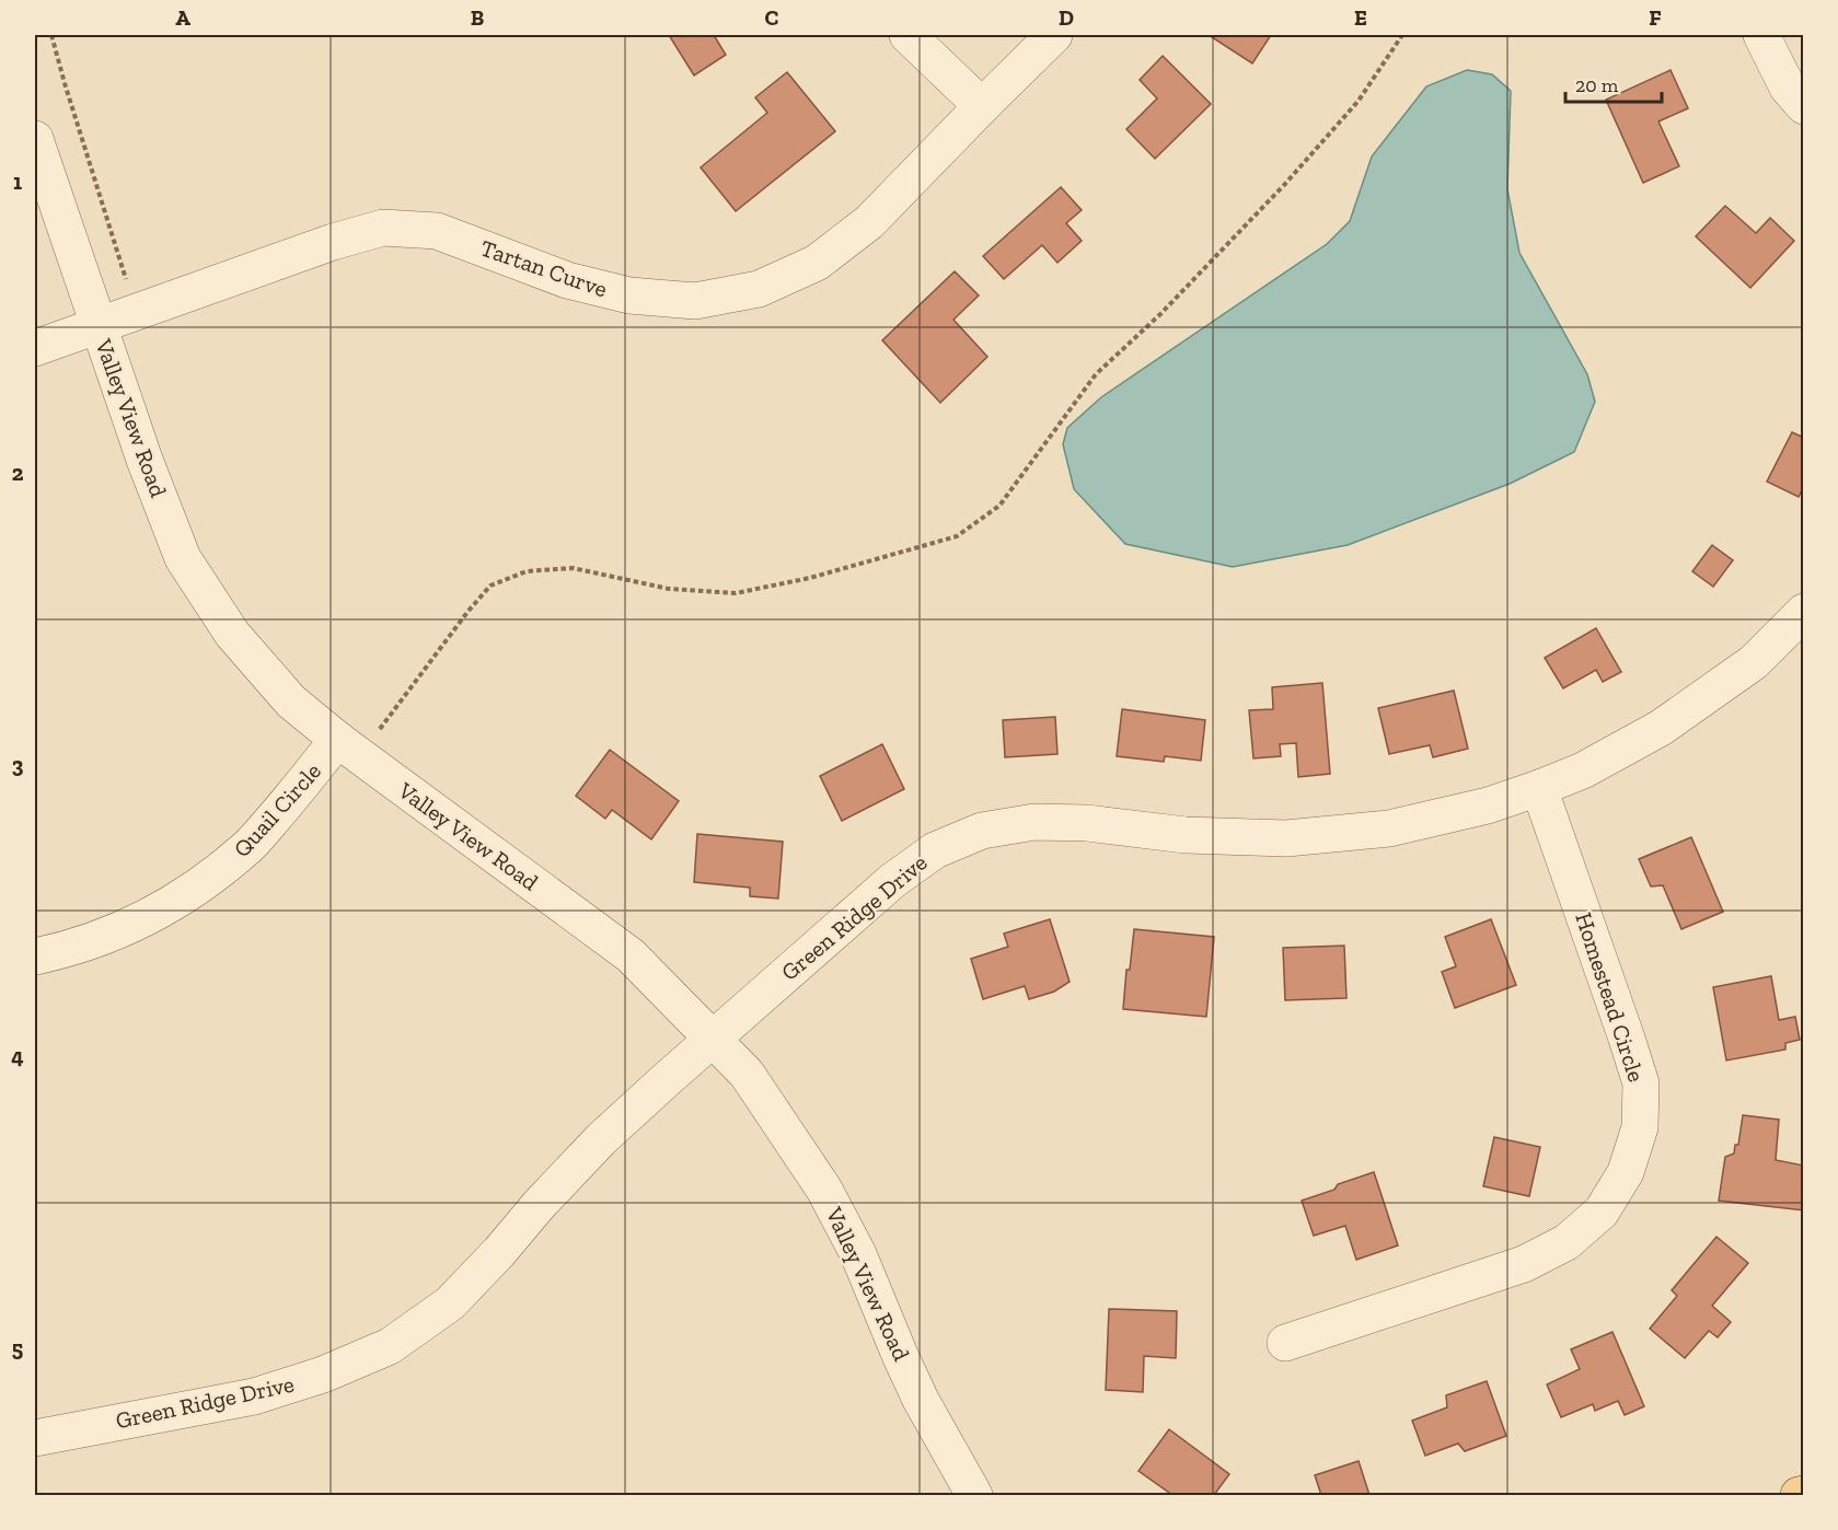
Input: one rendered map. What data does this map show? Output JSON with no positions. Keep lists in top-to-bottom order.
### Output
{
  "streets": {
    "street": [
      "Tartan Curve",
      "Valley View Road",
      "Quail Circle",
      "Green Ridge Drive",
      "Homestead Circle"
    ]
  },
  "crossings": [
    ["Tartan Curve", "Valley View Road"],
    ["Valley View Road", "Quail Circle"],
    ["Valley View Road", "Green Ridge Drive"],
    ["Green Ridge Drive", "Homestead Circle"]
  ],
  "scale_bar": "20 m",
  "grid": {
    "columns": [
      "A",
      "B",
      "C",
      "D",
      "E",
      "F"
    ],
    "rows": [
      "1",
      "2",
      "3",
      "4",
      "5"
    ]
  }
}
